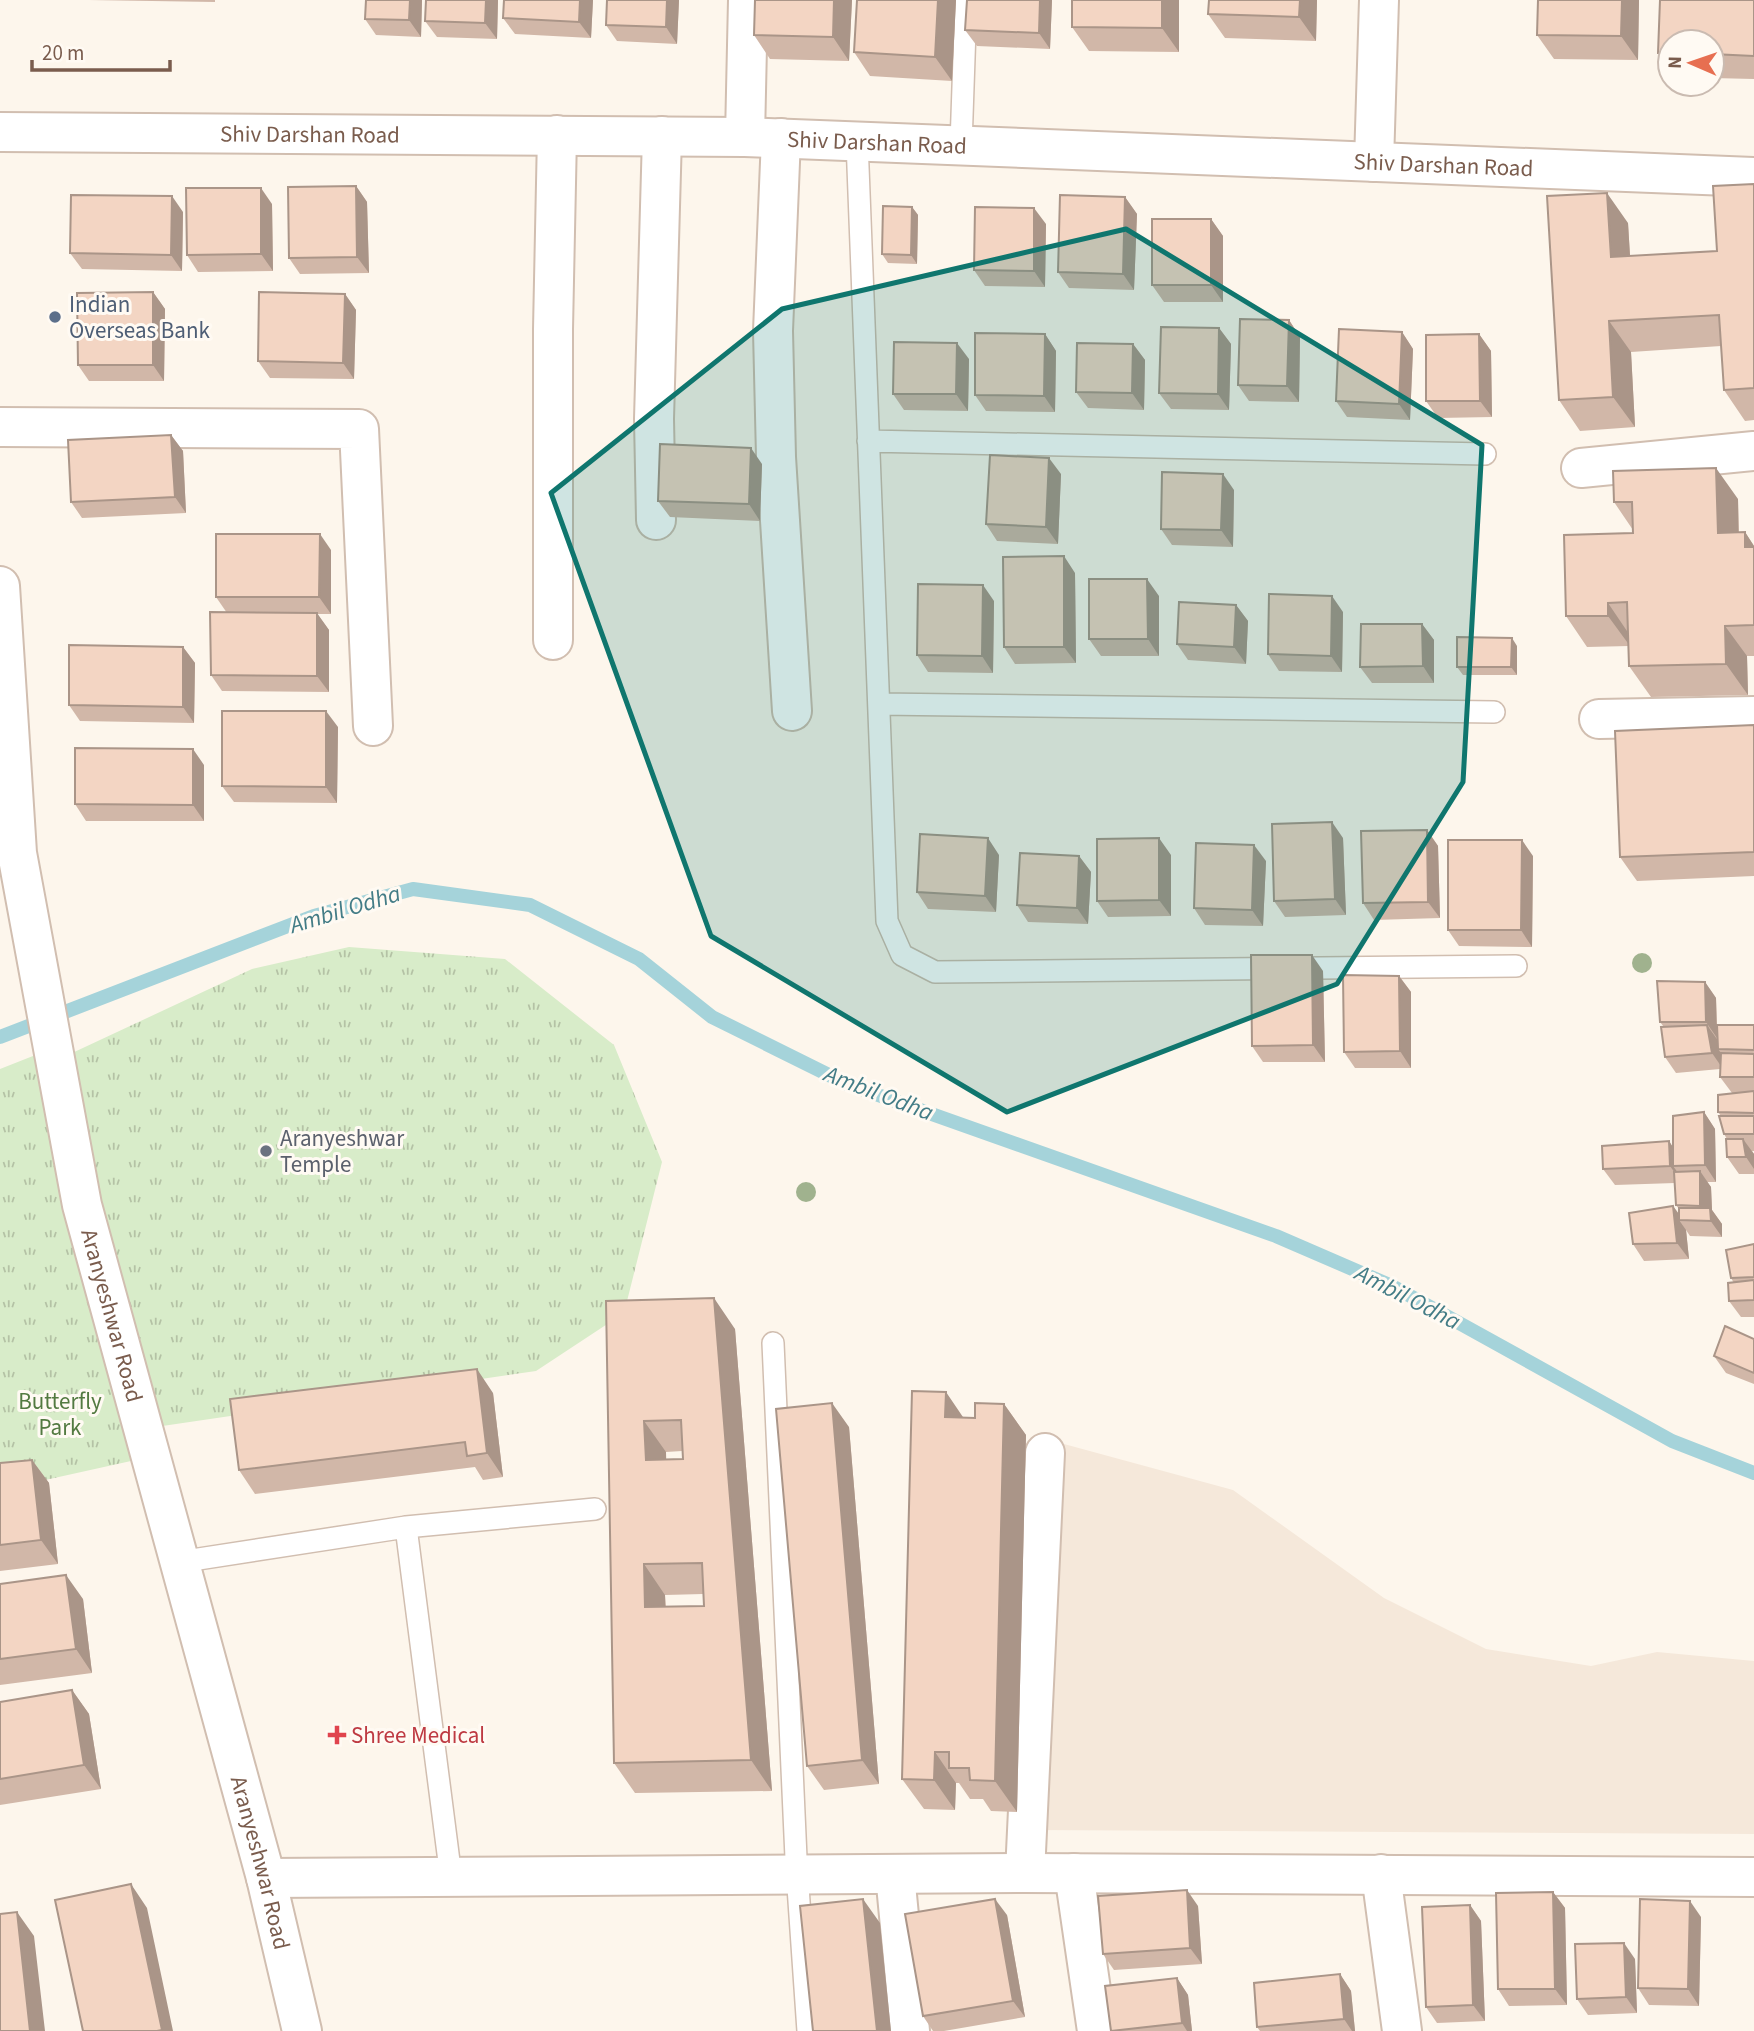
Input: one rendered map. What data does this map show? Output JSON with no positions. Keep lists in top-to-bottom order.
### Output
{
  "streets": {
    "street": ["Shiv Darshan Road", "Aranyeshwar Road"]
  },
  "water": ["Ambil Odha"],
  "parks": ["Butterfly Park"],
  "places": {
    "other": ["Indian Overseas Bank", "Aranyeshwar Temple"],
    "health": ["Shree Medical"]
  },
  "scale_bar": "20 m",
  "north": "left"
}
